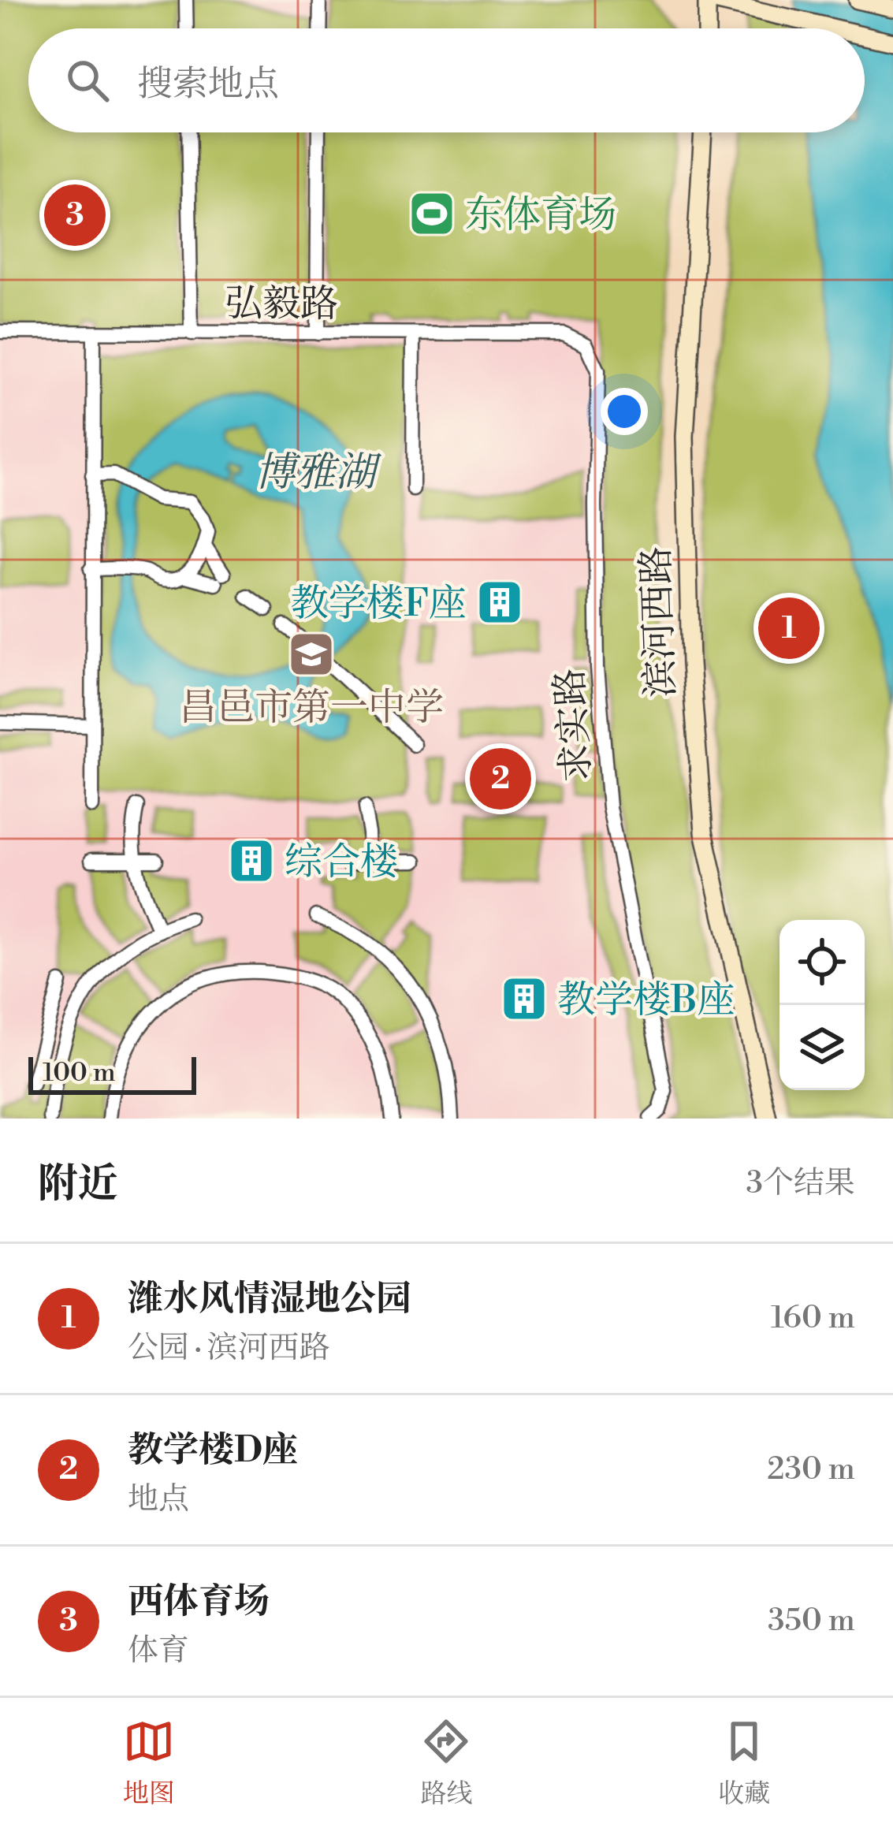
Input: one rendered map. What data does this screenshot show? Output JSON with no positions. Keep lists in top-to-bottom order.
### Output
{
  "streets": {
    "street": ["弘毅路", "滨河西路", "求实路"]
  },
  "crossings": [
    ["弘毅路", "求实路"]
  ],
  "water": ["博雅湖"],
  "places": {
    "sports": ["东体育场"],
    "building": ["教学楼F座", "综合楼", "教学楼B座"],
    "school or university": ["昌邑市第一中学"]
  },
  "scale_bar": "100 m",
  "page": {
    "search": "搜索地点",
    "pins": ["3", "1", "2"],
    "scale": "100 m",
    "heading": ["附近", "3个结果"],
    "list": [
      {
        "mark": "1",
        "name": "潍水风情湿地公园",
        "note": "公园 · 滨河西路",
        "value": "160 m"
      },
      {
        "mark": "2",
        "name": "教学楼D座",
        "note": "地点",
        "value": "230 m"
      },
      {
        "mark": "3",
        "name": "西体育场",
        "note": "体育",
        "value": "350 m"
      }
    ],
    "nav": ["地图", "路线", "收藏"]
  }
}
